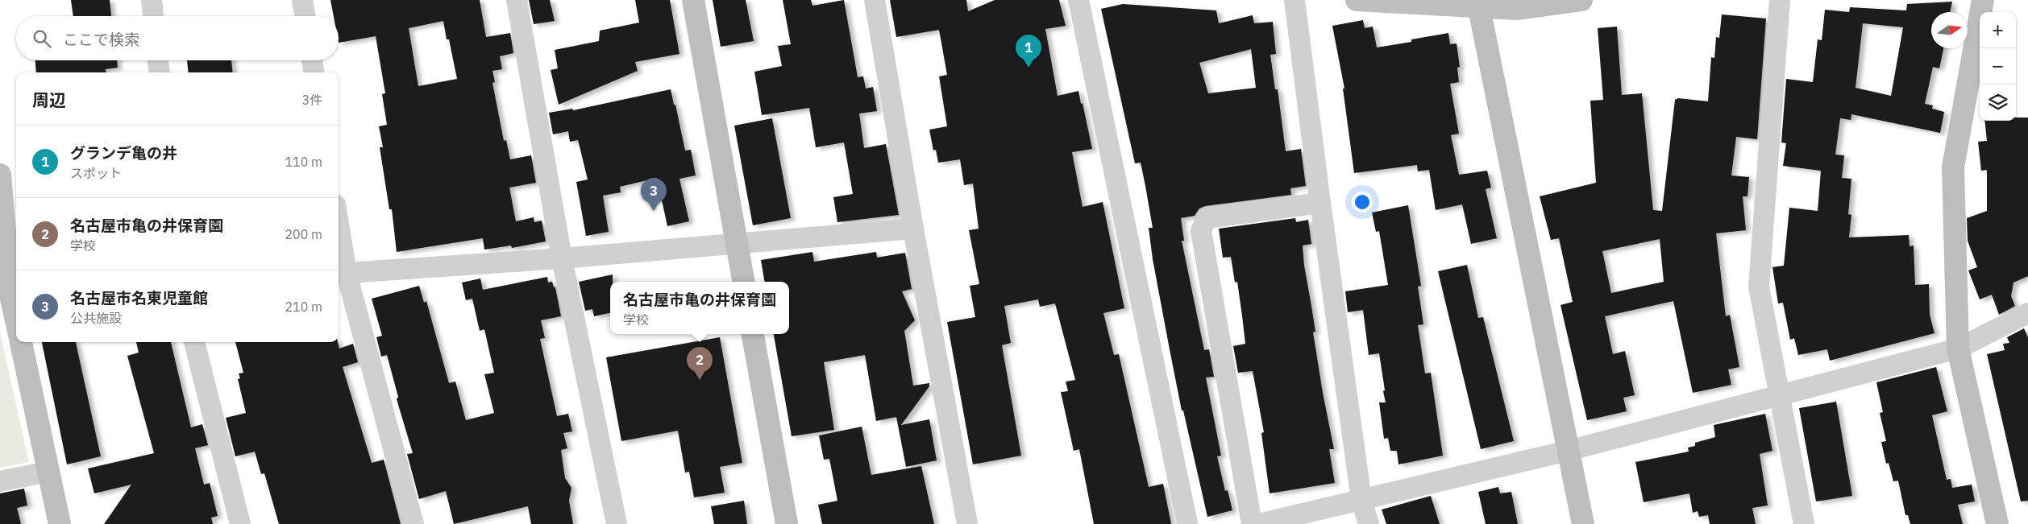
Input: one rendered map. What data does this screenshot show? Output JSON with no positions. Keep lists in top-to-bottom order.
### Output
{
  "north": "right",
  "page": {
    "map_buttons": ["+", "−"],
    "search": "ここで検索",
    "pins": ["1", "3", "2"],
    "heading": ["周辺", "3件"],
    "list": [
      {
        "mark": "1",
        "name": "グランデ亀の井",
        "note": "スポット",
        "value": "110 m"
      },
      {
        "mark": "2",
        "name": "名古屋市亀の井保育園",
        "note": "学校",
        "value": "200 m"
      },
      {
        "mark": "3",
        "name": "名古屋市名東児童館",
        "note": "公共施設",
        "value": "210 m"
      }
    ],
    "popup": ["名古屋市亀の井保育園", "学校"]
  }
}
